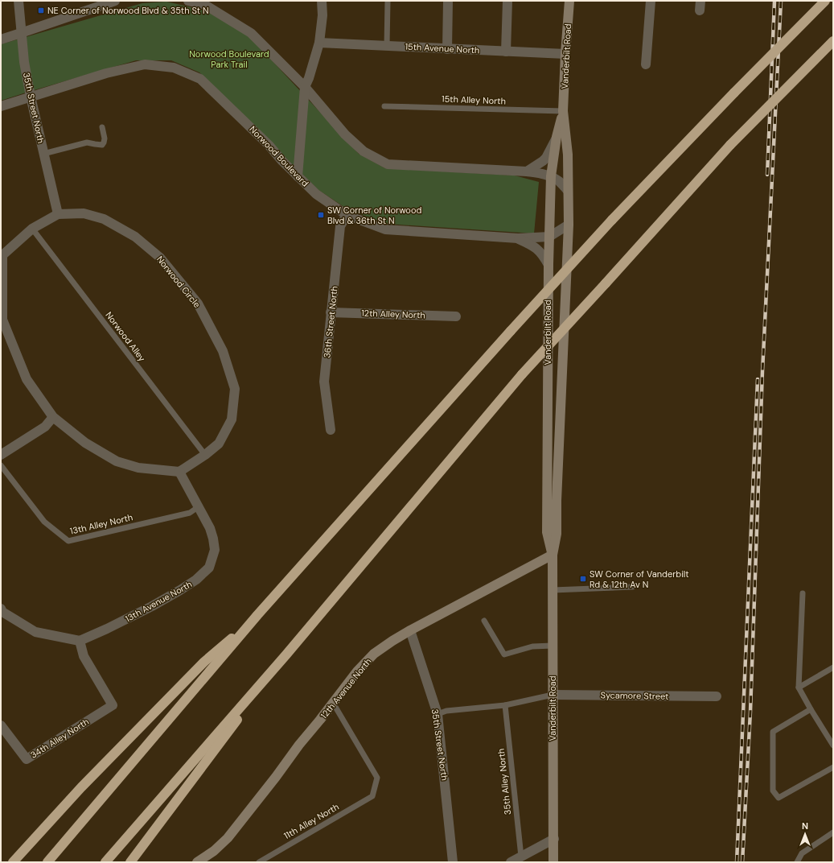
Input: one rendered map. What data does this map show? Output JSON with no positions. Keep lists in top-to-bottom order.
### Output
{
  "streets": {
    "street": [
      "15th Avenue North",
      "Vanderbilt Road",
      "35th Street North",
      "Norwood Boulevard",
      "Norwood Circle",
      "12th Alley North",
      "36th Street North",
      "13th Avenue North",
      "12th Avenue North",
      "Sycamore Street",
      "34th Alley North"
    ],
    "lane": [
      "15th Alley North",
      "Norwood Alley",
      "13th Alley North",
      "35th Alley North",
      "11th Alley North"
    ]
  },
  "crossings": [
    ["15th Avenue North", "Vanderbilt Road"],
    ["Vanderbilt Road", "15th Alley North"],
    ["Vanderbilt Road", "Norwood Boulevard"],
    ["Vanderbilt Road", "12th Avenue North"],
    ["Vanderbilt Road", "Sycamore Street"],
    ["35th Street North", "Norwood Boulevard"],
    ["35th Street North", "Norwood Circle"],
    ["35th Street North", "12th Avenue North"],
    ["Norwood Boulevard", "36th Street North"],
    ["Norwood Circle", "Norwood Alley"],
    ["12th Alley North", "36th Street North"],
    ["13th Alley North", "13th Avenue North"],
    ["13th Avenue North", "34th Alley North"],
    ["12th Avenue North", "11th Alley North"]
  ],
  "parks": ["Norwood Boulevard Park Trail"],
  "places": {
    "transit": ["NE Corner of Norwood Blvd & 35th St N", "SW Corner of Norwood Blvd & 36th St N", "SW Corner of Vanderbilt Rd & 12th Av N"]
  },
  "north": "top"
}
